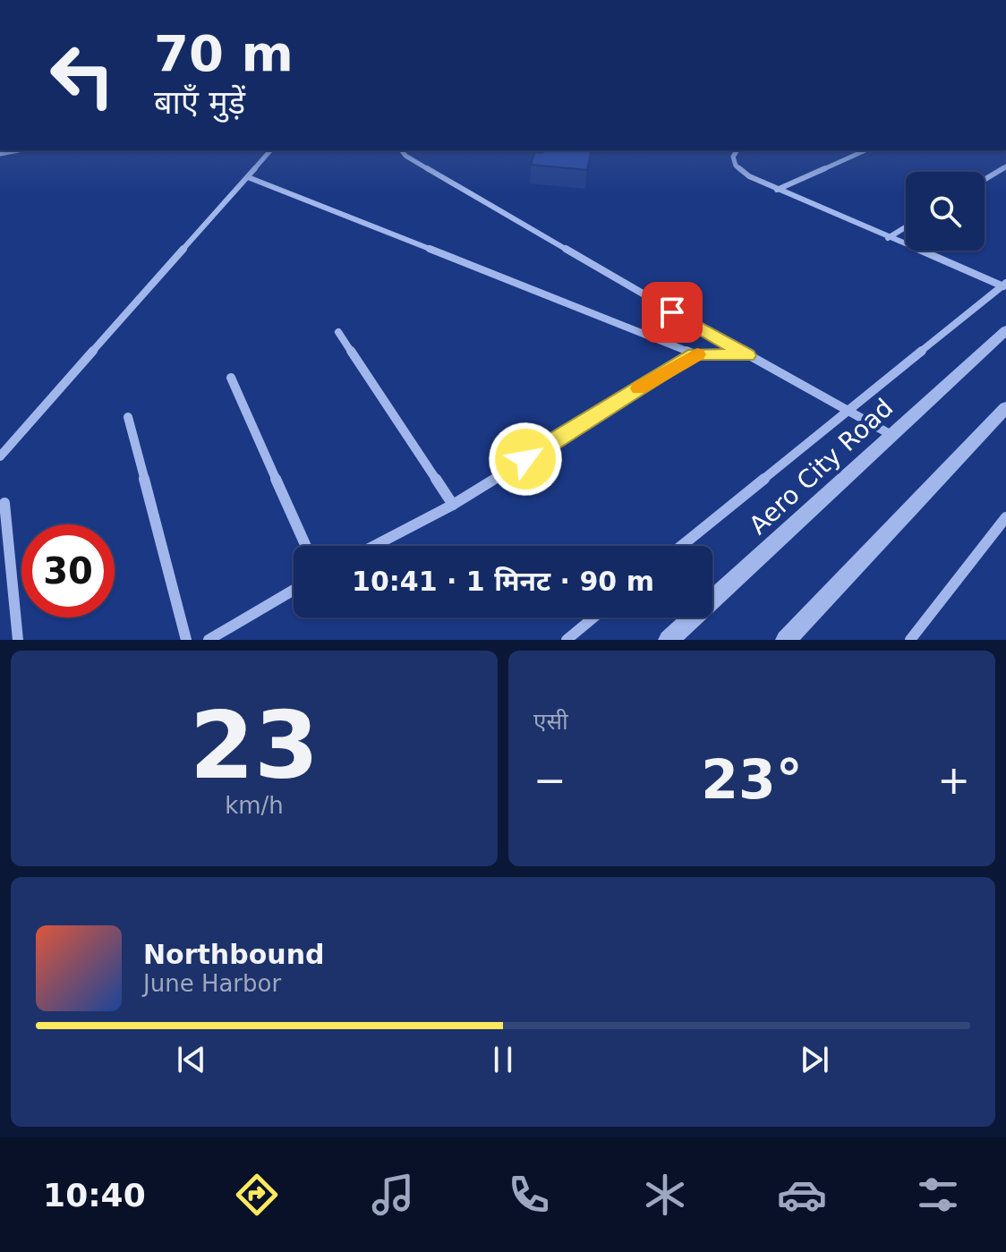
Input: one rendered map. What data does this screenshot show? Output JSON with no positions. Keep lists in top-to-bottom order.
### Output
{
  "streets": {
    "street": ["Aero City Road"]
  },
  "page": {
    "turn": ["70 m", "बाएँ मुड़ें"],
    "limit": "30",
    "trip": "10:41 · 1 मिनट · 90 m",
    "tile": [
      ["23", "km/h"],
      "एसी"
    ],
    "heat": ["−", "23°", "+"],
    "song": ["Northbound", "June Harbor"],
    "tabs": "10:40"
  }
}
